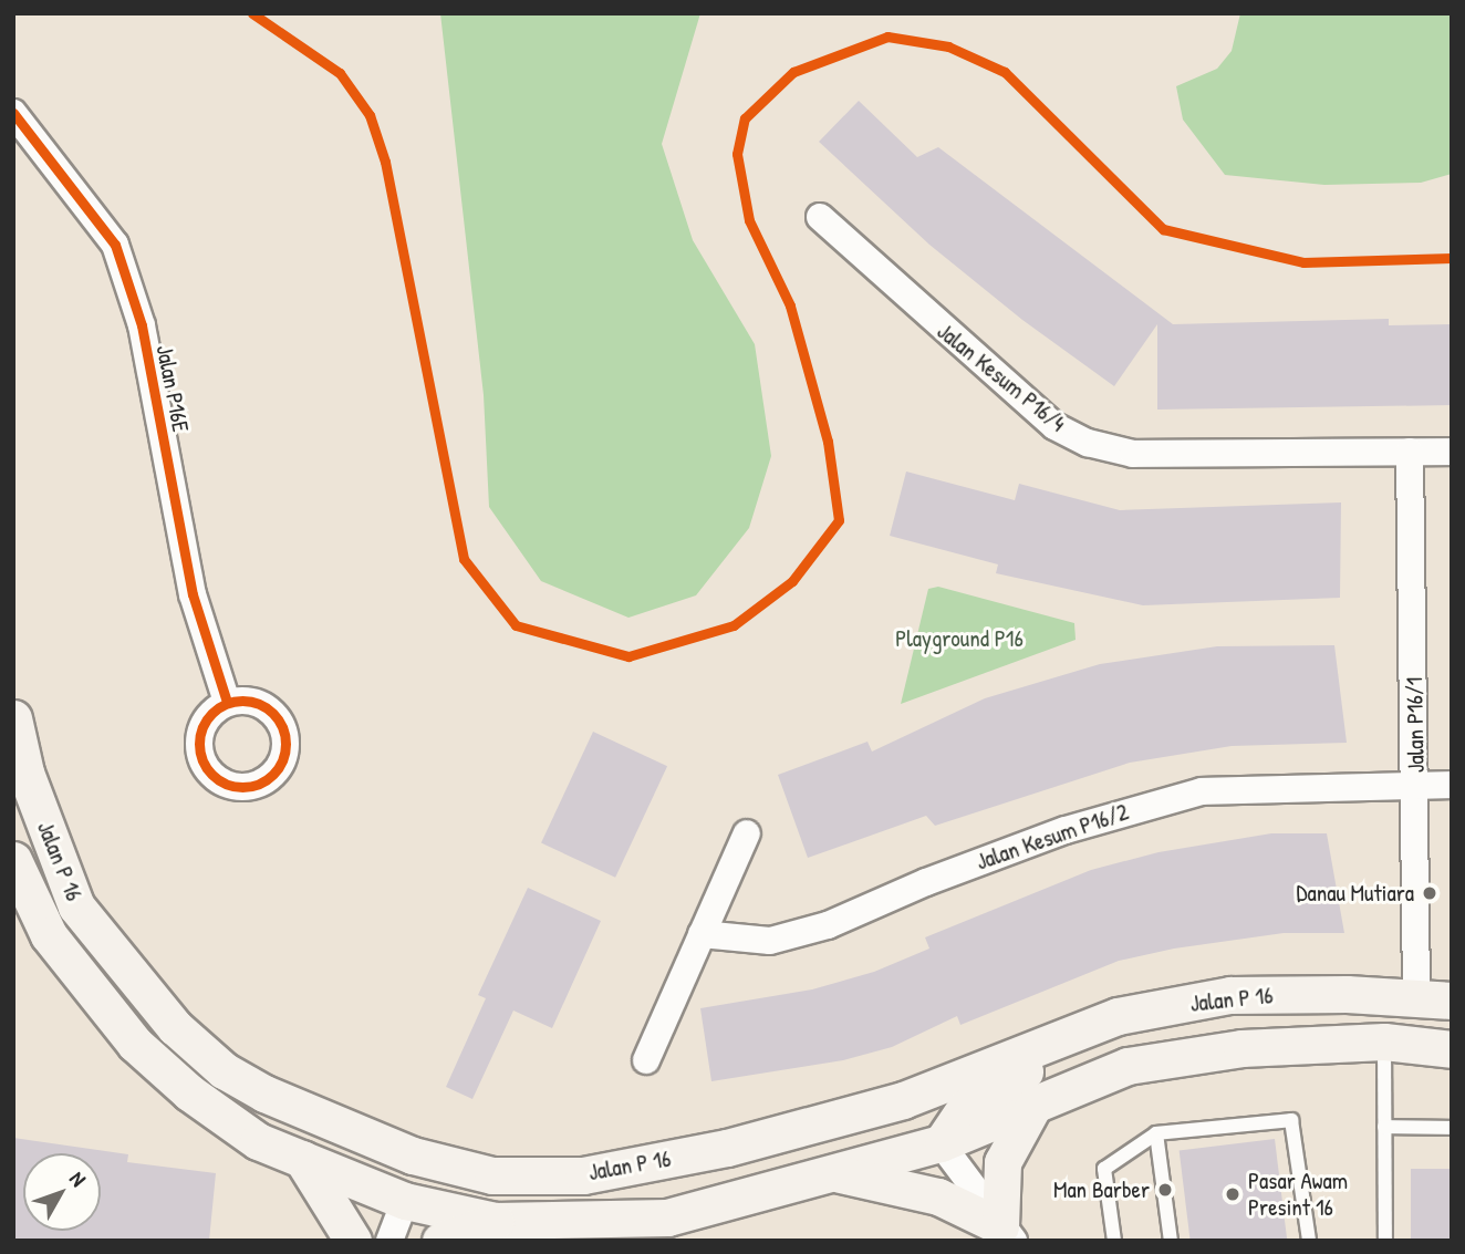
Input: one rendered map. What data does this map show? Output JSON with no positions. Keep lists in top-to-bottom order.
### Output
{
  "streets": {
    "street": [
      "Jalan Kesum P16/4",
      "Jalan P16E",
      "Jalan P16/1",
      "Jalan Kesum P16/2",
      "Jalan P 16"
    ]
  },
  "crossings": [
    ["Jalan Kesum P16/4", "Jalan P16/1"],
    ["Jalan P16/1", "Jalan Kesum P16/2"],
    ["Jalan P16/1", "Jalan P 16"]
  ],
  "parks": ["Playground P16"],
  "places": ["Danau Mutiara", "Man Barber", "Pasar Awam Presint 16"],
  "north": "top right"
}
